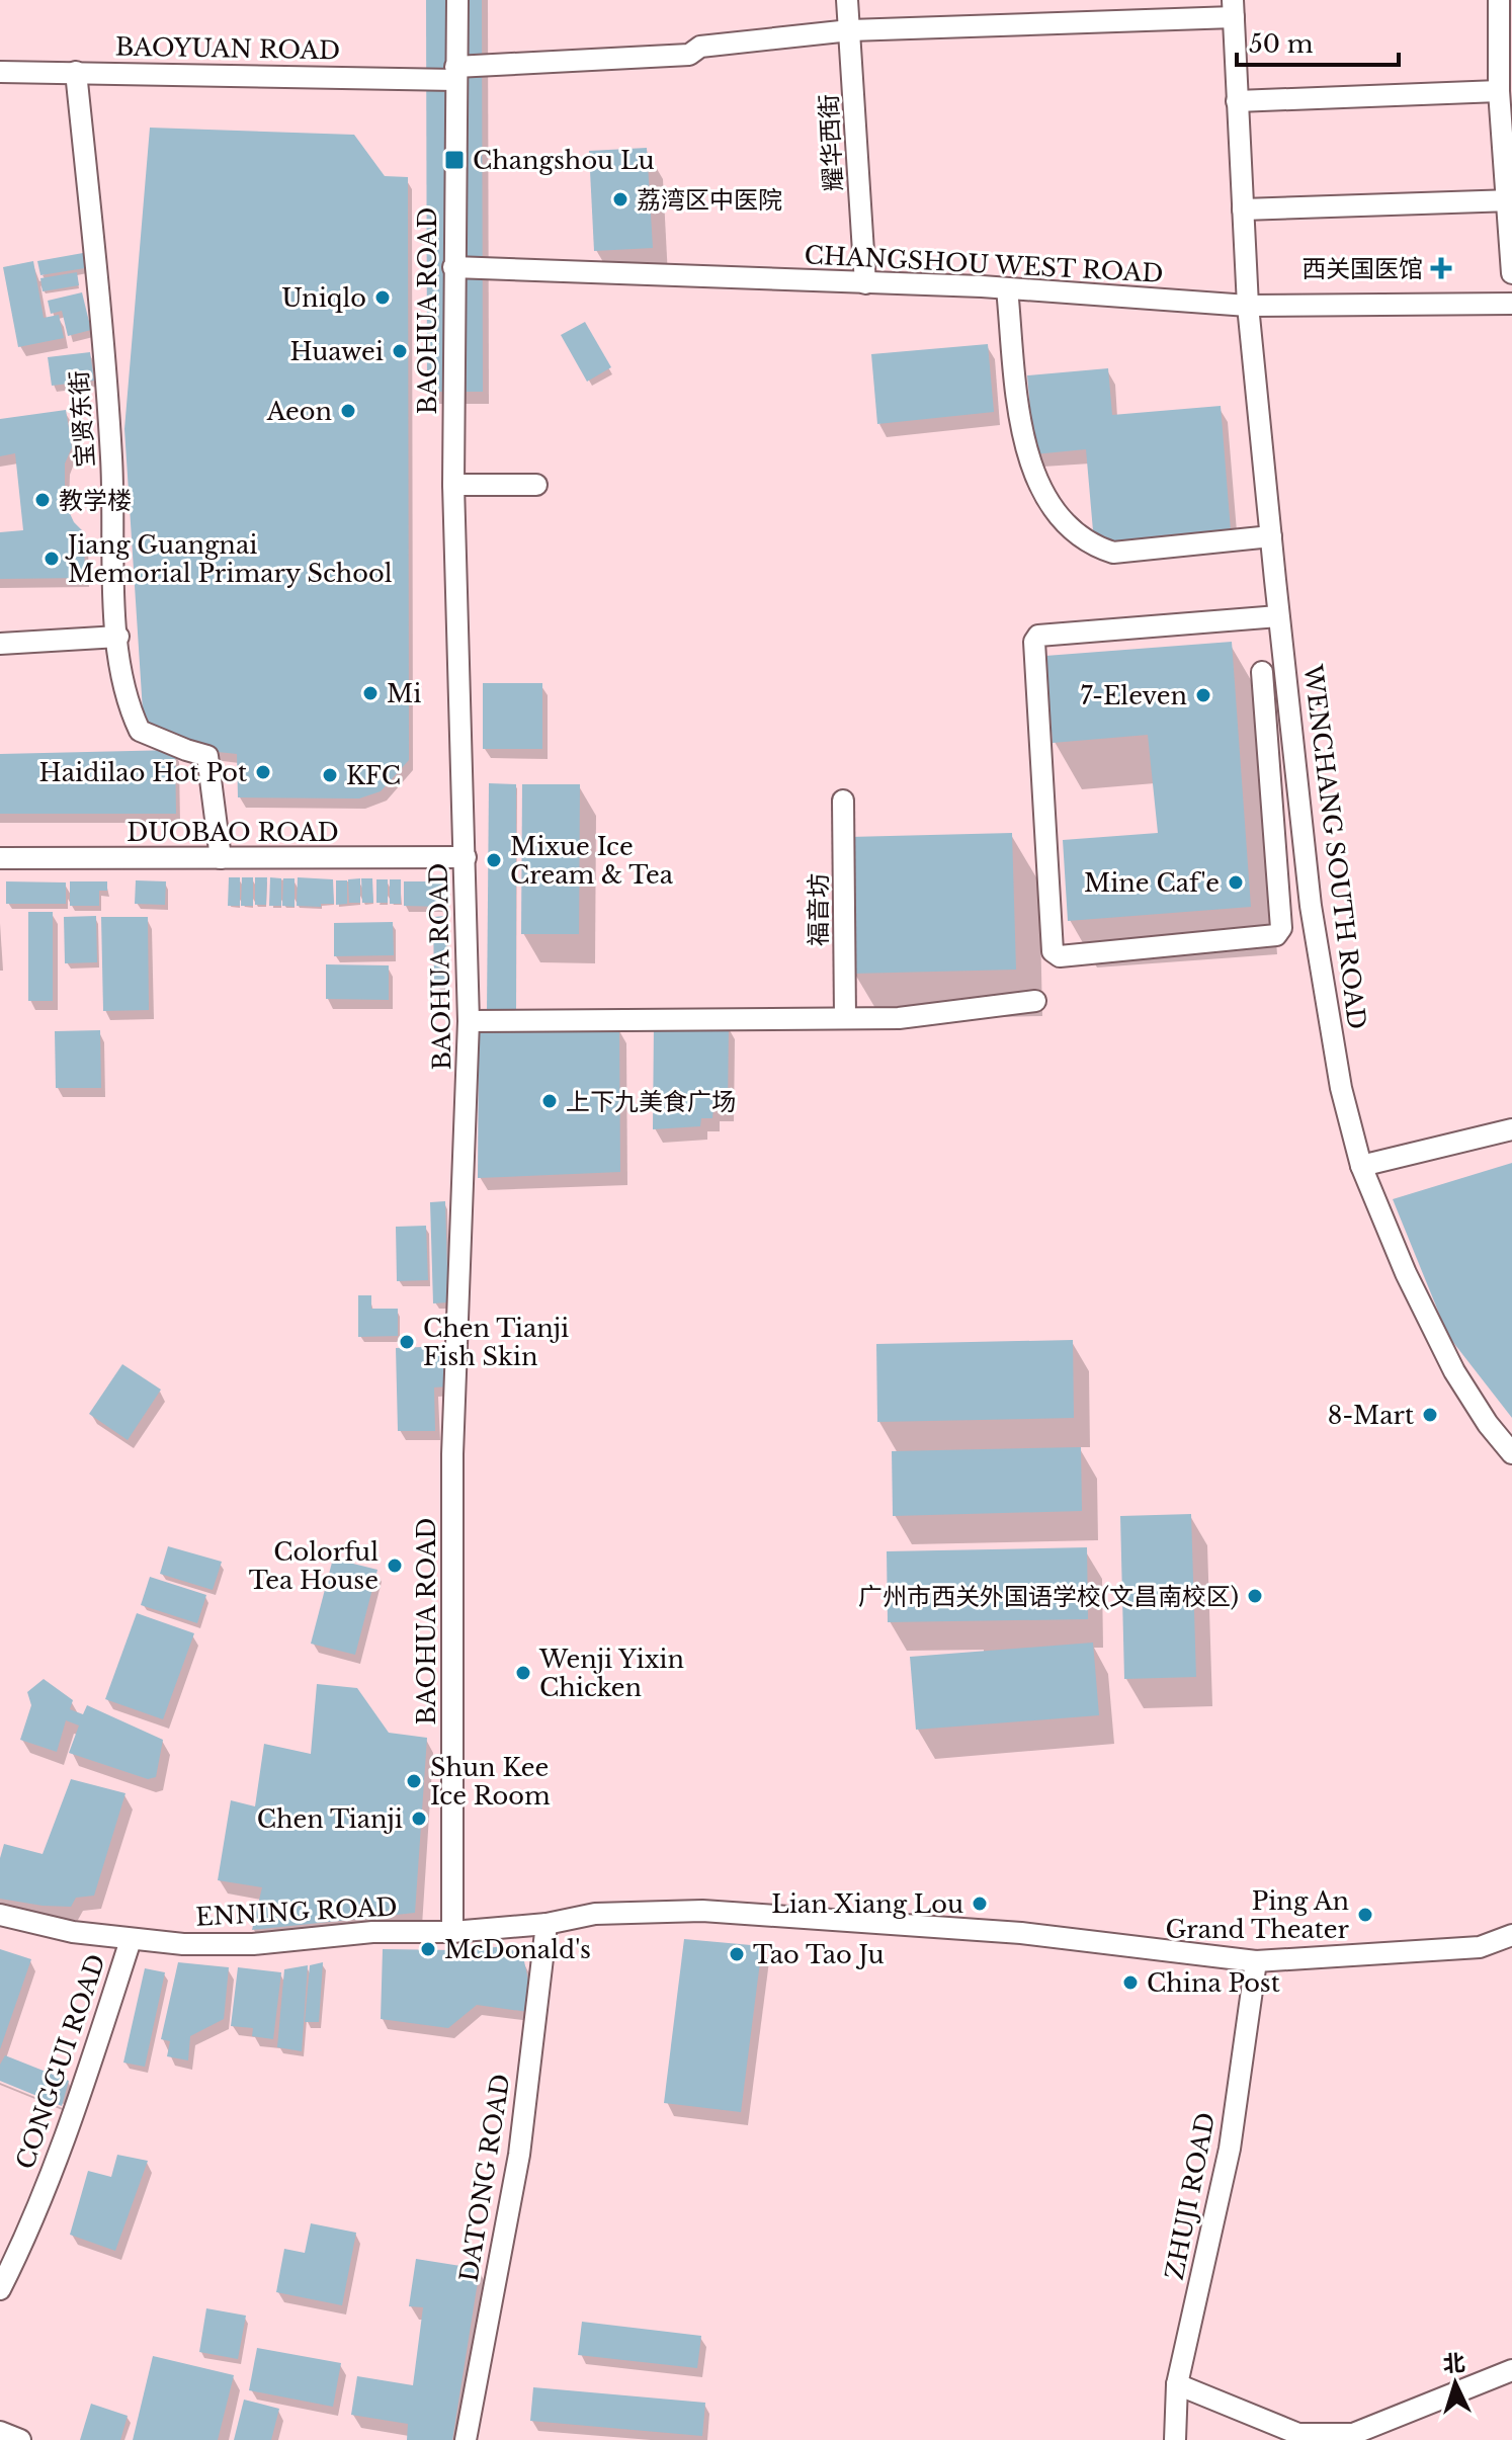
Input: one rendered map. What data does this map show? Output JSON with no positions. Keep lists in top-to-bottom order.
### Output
{
  "streets": {
    "street": [
      "BAOYUAN ROAD",
      "耀华西街",
      "CHANGSHOU WEST ROAD",
      "BAOHUA ROAD",
      "宝贤东街",
      "DUOBAO ROAD",
      "WENCHANG SOUTH ROAD",
      "福音坊",
      "ENNING ROAD",
      "CONGGUI ROAD",
      "DATONG ROAD",
      "ZHUJI ROAD"
    ]
  },
  "crossings": [
    ["BAOYUAN ROAD", "耀华西街"],
    ["BAOYUAN ROAD", "BAOHUA ROAD"],
    ["BAOYUAN ROAD", "宝贤东街"],
    ["BAOYUAN ROAD", "WENCHANG SOUTH ROAD"],
    ["耀华西街", "CHANGSHOU WEST ROAD"],
    ["CHANGSHOU WEST ROAD", "BAOHUA ROAD"],
    ["CHANGSHOU WEST ROAD", "WENCHANG SOUTH ROAD"],
    ["BAOHUA ROAD", "DUOBAO ROAD"],
    ["BAOHUA ROAD", "ENNING ROAD"],
    ["宝贤东街", "DUOBAO ROAD"],
    ["ENNING ROAD", "CONGGUI ROAD"],
    ["ENNING ROAD", "DATONG ROAD"],
    ["ENNING ROAD", "ZHUJI ROAD"]
  ],
  "places": {
    "transit": ["Changshou Lu"],
    "other": [
      "荔湾区中医院",
      "Uniqlo",
      "Huawei",
      "Aeon",
      "教学楼",
      "Jiang Guangnai Memorial Primary School",
      "Mi",
      "7-Eleven",
      "Haidilao Hot Pot",
      "KFC",
      "Mixue Ice Cream & Tea",
      "Mine Caf'e",
      "上下九美食广场",
      "Chen Tianji Fish Skin",
      "8-Mart",
      "Colorful Tea House",
      "广州市西关外国语学校(文昌南校区)",
      "Wenji Yixin Chicken",
      "Shun Kee Ice Room",
      "Chen Tianji",
      "Lian Xiang Lou",
      "Ping An Grand Theater",
      "McDonald's",
      "Tao Tao Ju",
      "China Post"
    ],
    "health": ["西关国医馆"]
  },
  "scale_bar": "50 m",
  "north": "top"
}
